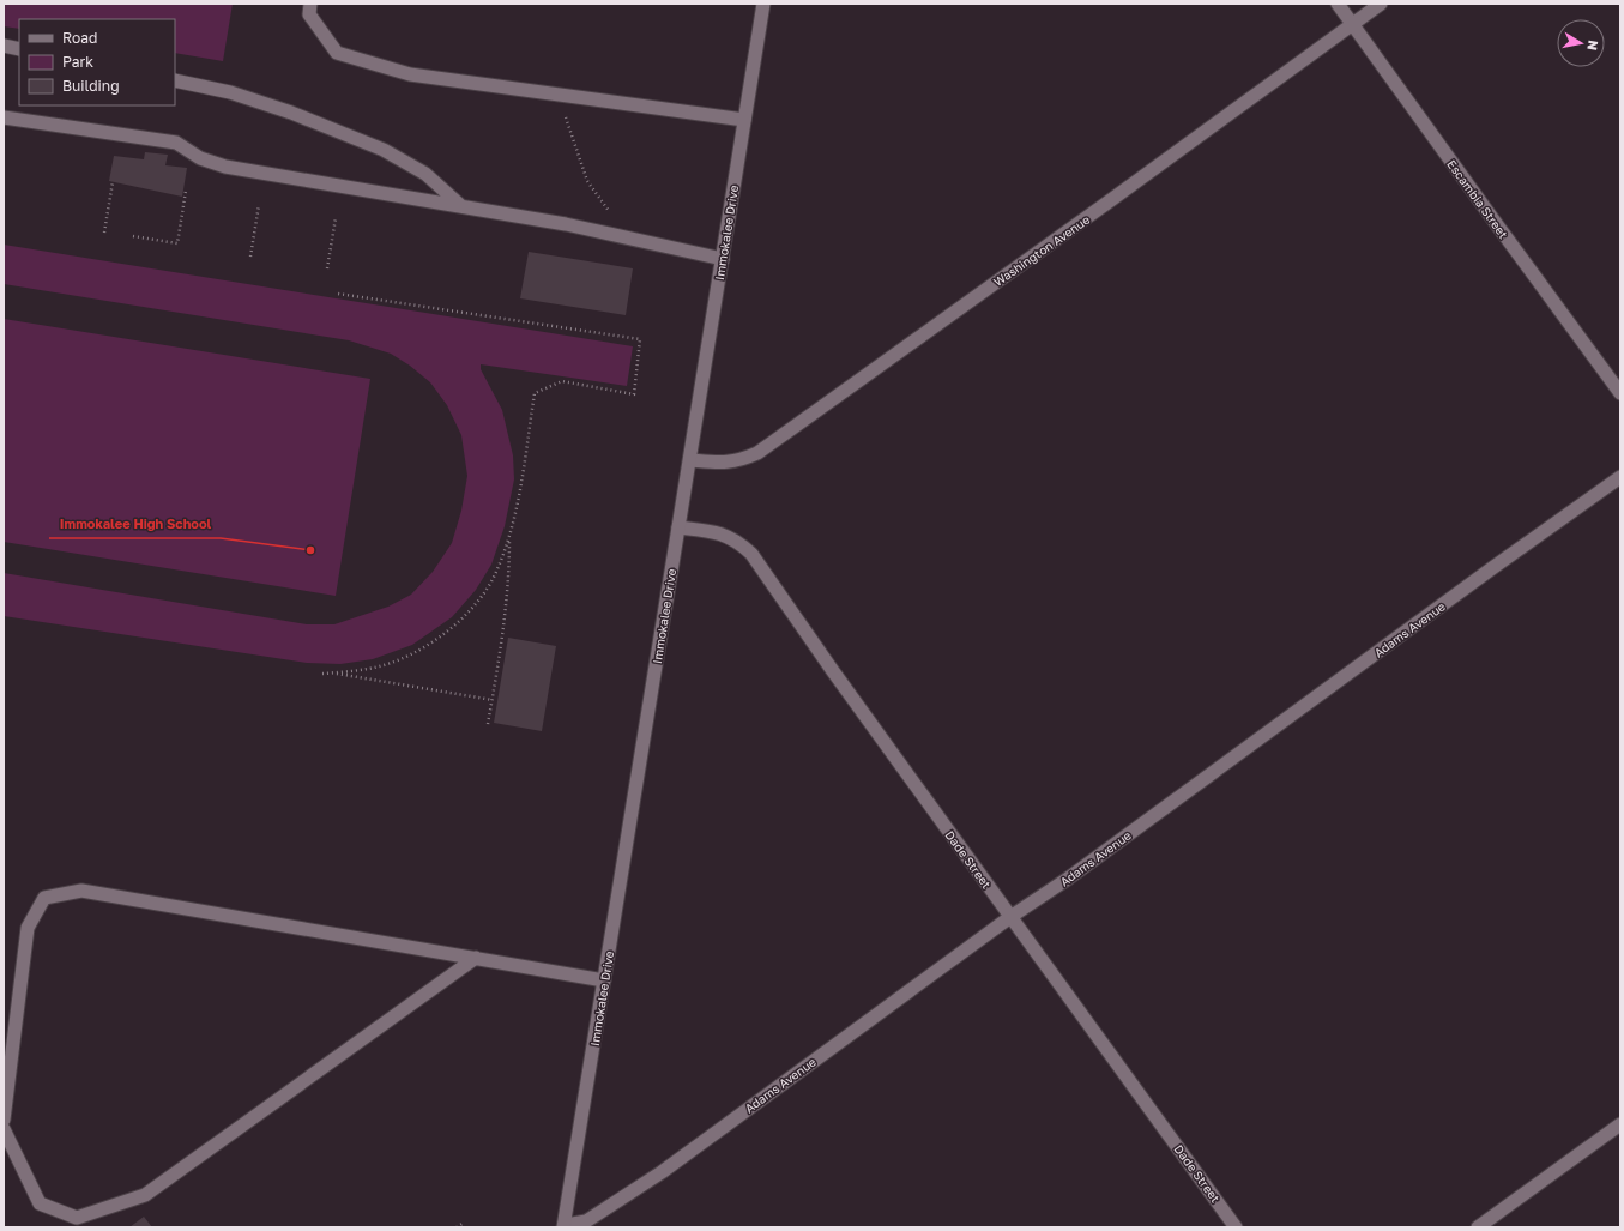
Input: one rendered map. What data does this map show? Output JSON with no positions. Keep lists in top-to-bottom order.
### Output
{
  "streets": {
    "street": [
      "Escambia Street",
      "Immokalee Drive",
      "Washington Avenue",
      "Adams Avenue",
      "Dade Street"
    ]
  },
  "crossings": [
    ["Escambia Street", "Washington Avenue"],
    ["Immokalee Drive", "Washington Avenue"],
    ["Immokalee Drive", "Adams Avenue"],
    ["Immokalee Drive", "Dade Street"],
    ["Adams Avenue", "Dade Street"]
  ],
  "places": ["Immokalee High School"],
  "legend": ["Road", "Park", "Building"],
  "north": "right"
}
